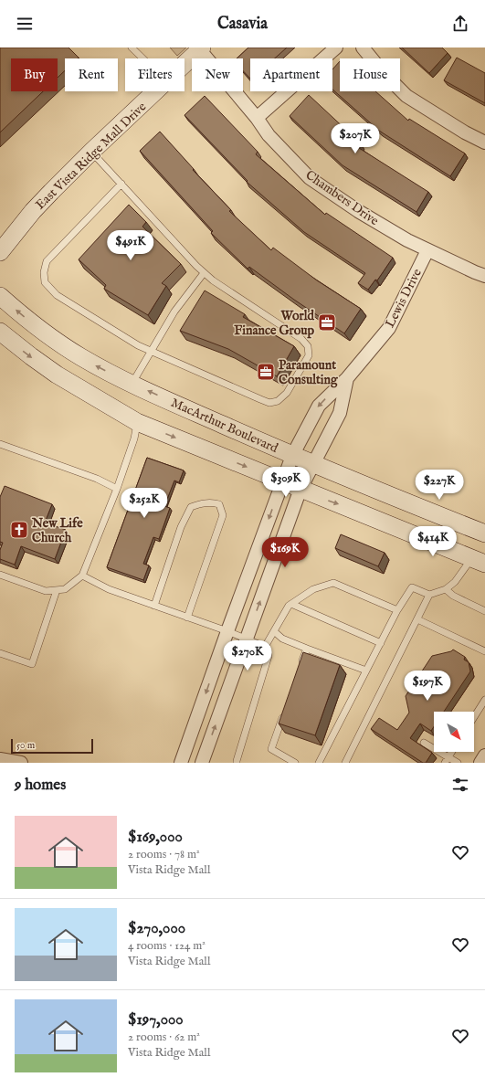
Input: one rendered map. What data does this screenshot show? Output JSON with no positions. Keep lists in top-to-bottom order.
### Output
{
  "streets": {
    "main road": ["East Vista Ridge Mall Drive", "MacArthur Boulevard"],
    "street": ["Chambers Drive", "Lewis Drive"]
  },
  "crossings": [
    ["East Vista Ridge Mall Drive", "Chambers Drive"],
    ["Chambers Drive", "Lewis Drive"],
    ["Lewis Drive", "MacArthur Boulevard"]
  ],
  "places": {
    "office": ["World Finance Group", "Paramount Consulting"],
    "church": ["New Life Church"]
  },
  "scale_bar": "50 m",
  "north": "bottom right",
  "page": {
    "header": "Casavia",
    "chip": [
      "Buy",
      "Rent",
      "Filters",
      "New",
      "Apartment",
      "House"
    ],
    "price": [
      "$207K",
      "$491K",
      "$309K",
      "$227K",
      "$252K",
      "$414K",
      "$169K",
      "$270K",
      "$197K"
    ],
    "scale": "50 m",
    "heading": "9 homes",
    "list": [
      {
        "name": "$169,000",
        "note": "2 rooms · 78 m² · Vista Ridge Mall"
      },
      {
        "name": "$270,000",
        "note": "4 rooms · 124 m² · Vista Ridge Mall"
      },
      {
        "name": "$197,000",
        "note": "2 rooms · 62 m² · Vista Ridge Mall"
      }
    ]
  }
}
